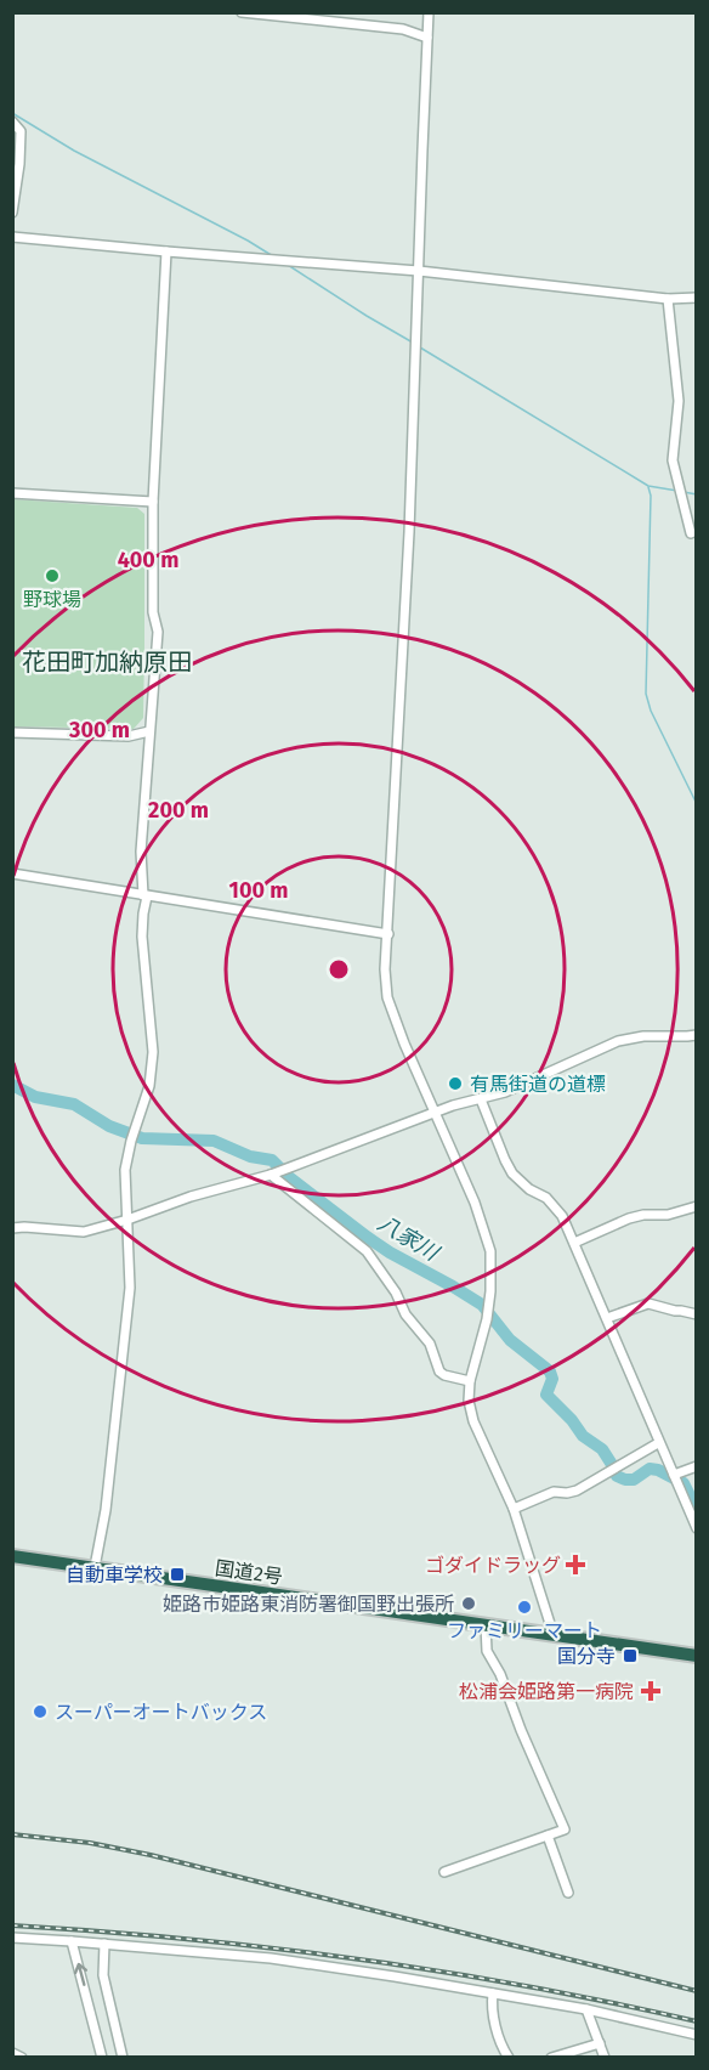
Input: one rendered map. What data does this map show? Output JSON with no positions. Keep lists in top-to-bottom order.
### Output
{
  "streets": {
    "highway": ["国道2号"]
  },
  "districts": ["花田町加納原田"],
  "water": ["八家川"],
  "places": {
    "other": [
      "野球場",
      "有馬街道の道標",
      "姫路市姫路東消防署御国野出張所",
      "ファミリーマート",
      "スーパーオートバックス"
    ],
    "health": ["ゴダイドラッグ", "松浦会姫路第一病院"],
    "transit": ["自動車学校", "国分寺"]
  },
  "rings": [
    "400 m",
    "300 m",
    "200 m",
    "100 m"
  ]
}
